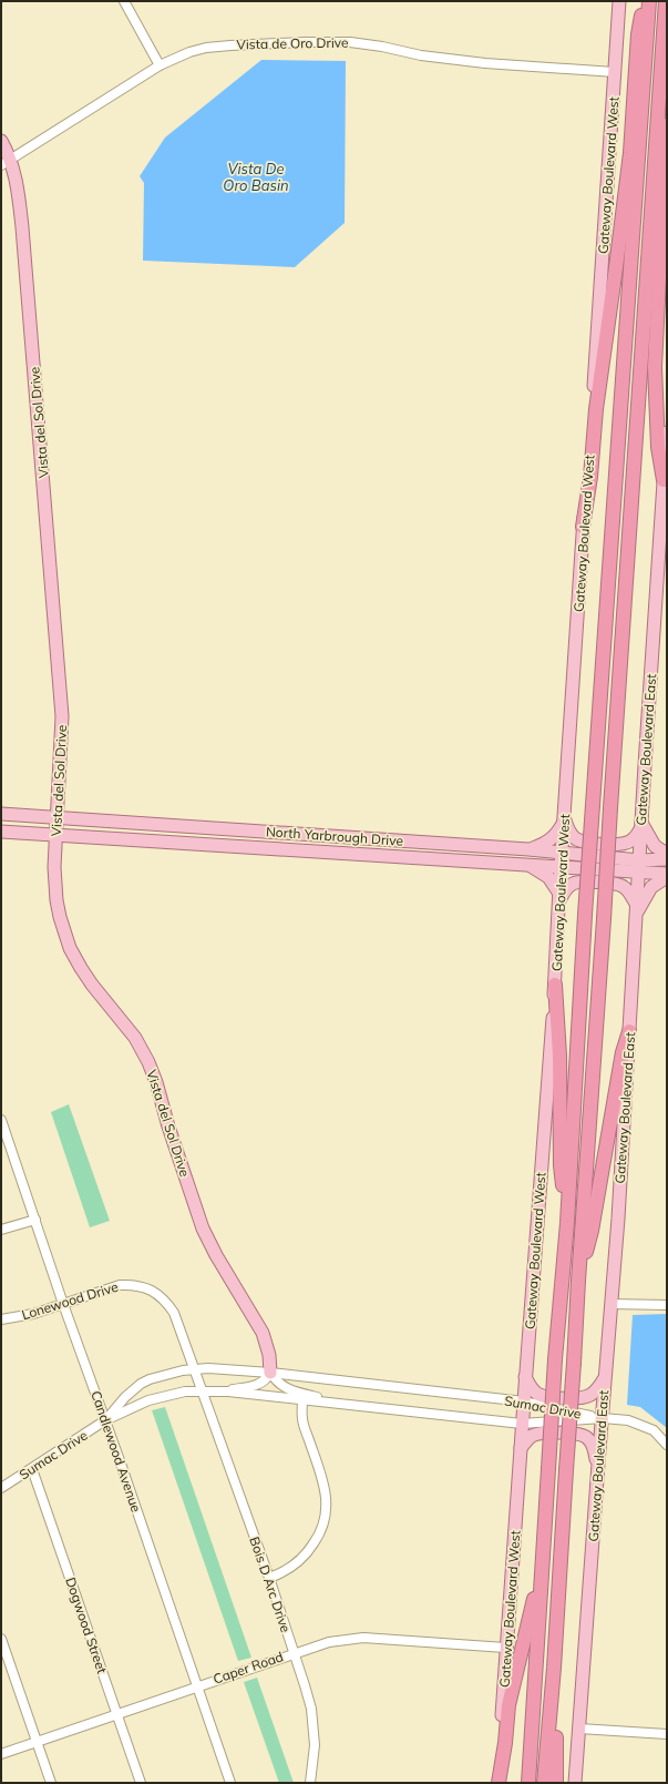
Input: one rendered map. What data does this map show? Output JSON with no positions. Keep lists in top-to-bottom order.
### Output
{
  "streets": {
    "main road": [
      "Gateway Boulevard West",
      "Vista del Sol Drive",
      "Gateway Boulevard East",
      "North Yarbrough Drive"
    ],
    "street": [
      "Vista de Oro Drive",
      "Lonewood Drive",
      "Sumac Drive",
      "Candlewood Avenue",
      "Bois D Arc Drive",
      "Dogwood Street",
      "Caper Road"
    ]
  },
  "crossings": [
    ["Vista de Oro Drive", "Gateway Boulevard West"],
    ["Vista de Oro Drive", "Vista del Sol Drive"],
    ["Gateway Boulevard West", "North Yarbrough Drive"],
    ["Gateway Boulevard West", "Sumac Drive"],
    ["Gateway Boulevard West", "Caper Road"],
    ["Vista del Sol Drive", "North Yarbrough Drive"],
    ["Vista del Sol Drive", "Sumac Drive"],
    ["Gateway Boulevard East", "North Yarbrough Drive"],
    ["Gateway Boulevard East", "Sumac Drive"],
    ["Lonewood Drive", "Sumac Drive"],
    ["Lonewood Drive", "Candlewood Avenue"],
    ["Lonewood Drive", "Bois D Arc Drive"],
    ["Sumac Drive", "Candlewood Avenue"],
    ["Sumac Drive", "Bois D Arc Drive"],
    ["Sumac Drive", "Dogwood Street"],
    ["Candlewood Avenue", "Caper Road"],
    ["Bois D Arc Drive", "Caper Road"],
    ["Dogwood Street", "Caper Road"]
  ],
  "water": ["Vista De Oro Basin"]
}
